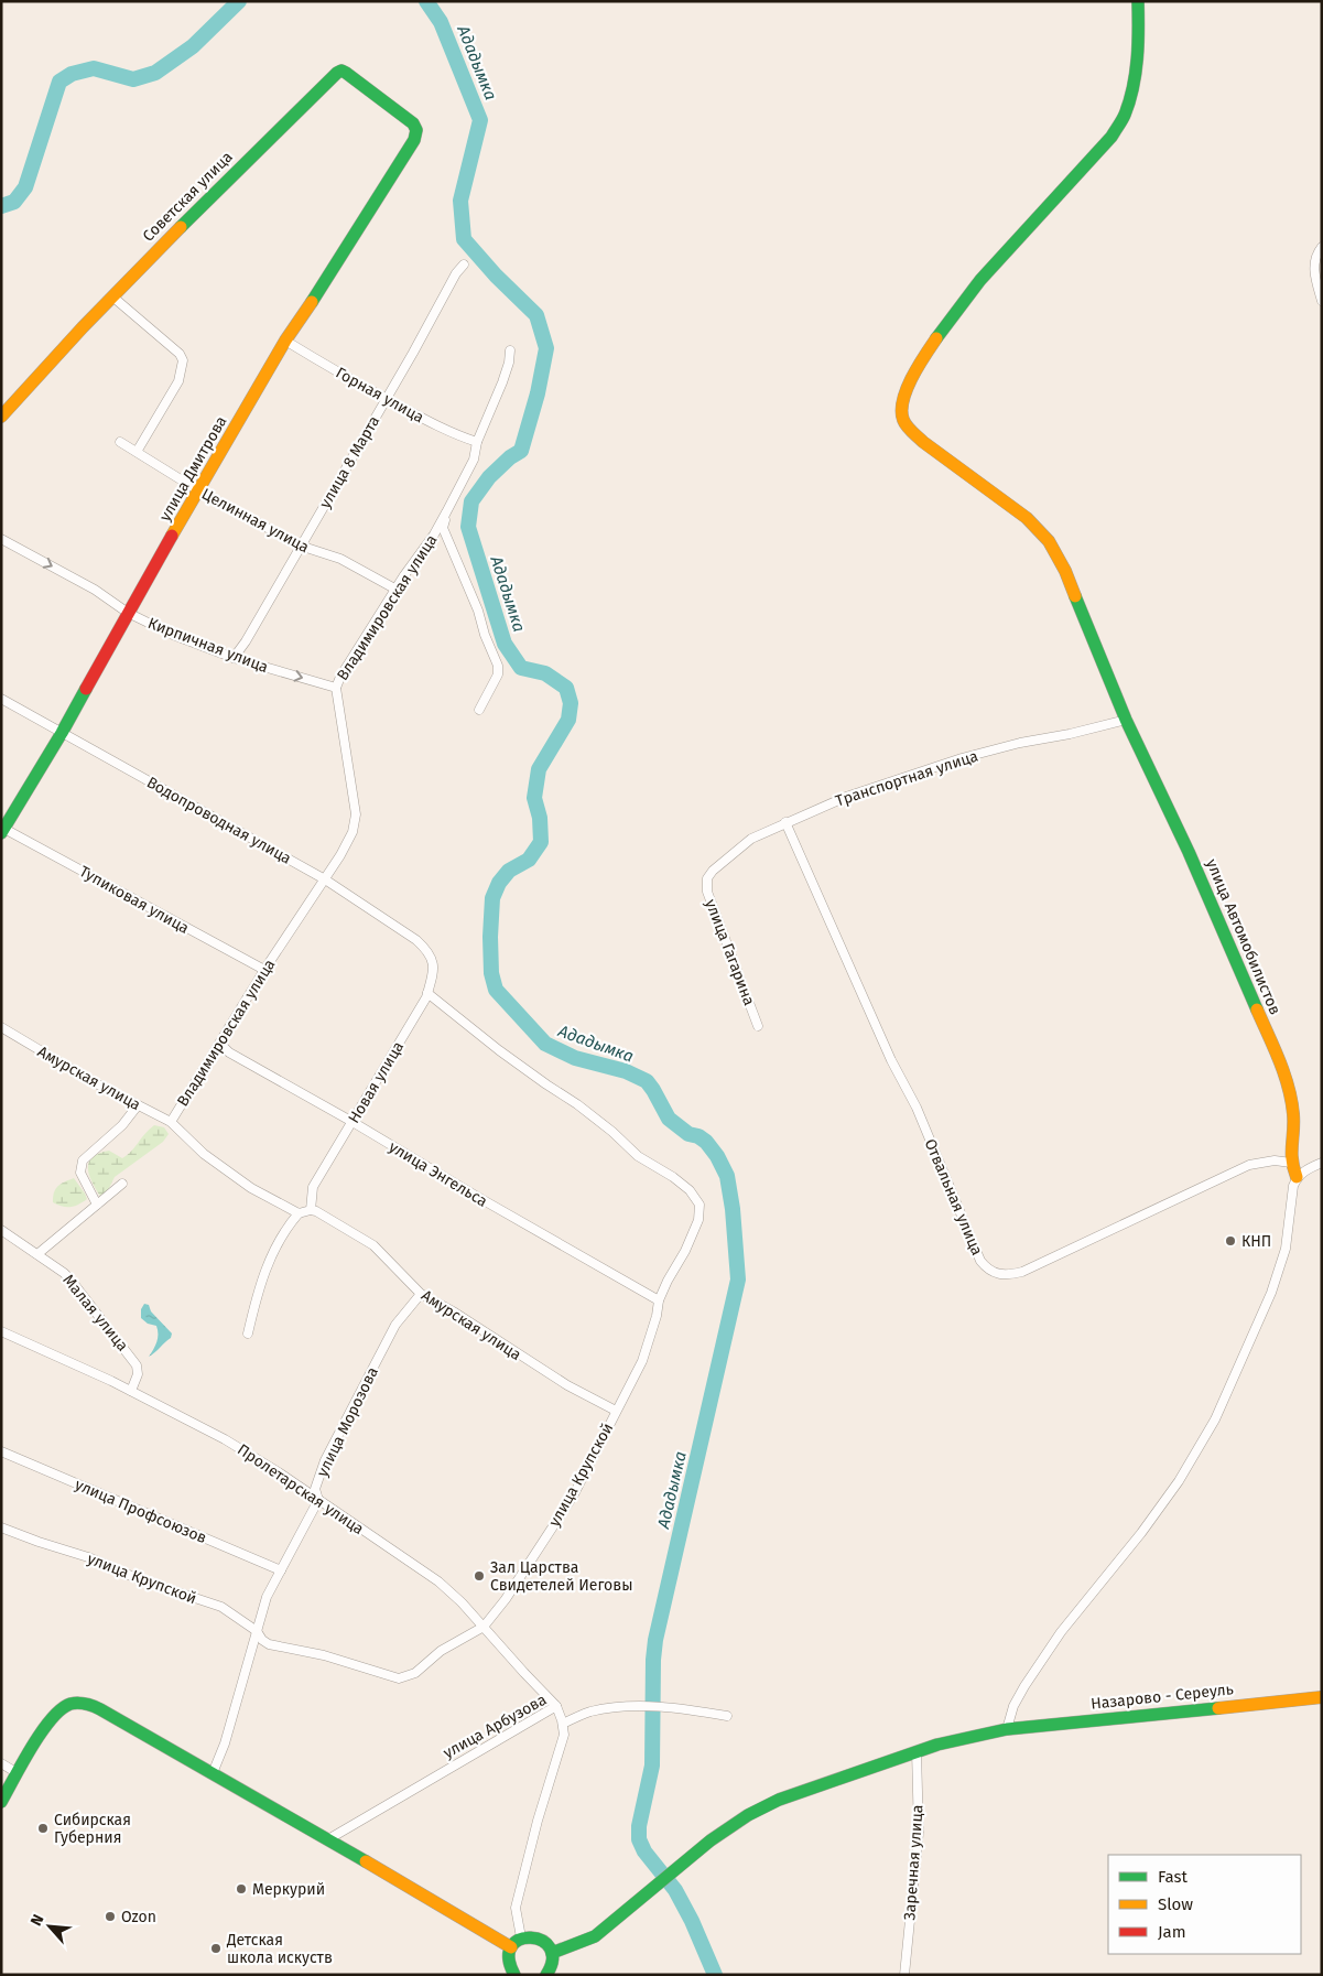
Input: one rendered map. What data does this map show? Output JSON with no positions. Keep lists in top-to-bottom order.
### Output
{
  "streets": {
    "street": [
      "Советская улица",
      "Горная улица",
      "улица 8 Марта",
      "улица Дмитрова",
      "Целинная улица",
      "Владимировская улица",
      "Кирпичная улица",
      "Транспортная улица",
      "Водопроводная улица",
      "Тупиковая улица",
      "улица Автомобилистов",
      "улица Гагарина",
      "Амурская улица",
      "Новая улица",
      "улица Энгельса",
      "Отвальная улица",
      "Малая улица",
      "улица Морозова",
      "улица Крупской",
      "Пролетарская улица",
      "улица Профсоюзов",
      "Назарово - Сереуль",
      "улица Арбузова",
      "Заречная улица"
    ]
  },
  "crossings": [
    ["Советская улица", "улица Дмитрова"],
    ["Горная улица", "улица 8 Марта"],
    ["Горная улица", "улица Дмитрова"],
    ["Горная улица", "Владимировская улица"],
    ["улица 8 Марта", "Целинная улица"],
    ["улица 8 Марта", "Кирпичная улица"],
    ["улица Дмитрова", "Целинная улица"],
    ["улица Дмитрова", "Кирпичная улица"],
    ["улица Дмитрова", "Водопроводная улица"],
    ["улица Дмитрова", "Тупиковая улица"],
    ["Целинная улица", "Владимировская улица"],
    ["Владимировская улица", "Кирпичная улица"],
    ["Владимировская улица", "Водопроводная улица"],
    ["Владимировская улица", "Тупиковая улица"],
    ["Владимировская улица", "Амурская улица"],
    ["Владимировская улица", "улица Энгельса"],
    ["Транспортная улица", "улица Автомобилистов"],
    ["Транспортная улица", "улица Гагарина"],
    ["Транспортная улица", "Отвальная улица"],
    ["Водопроводная улица", "Новая улица"],
    ["улица Автомобилистов", "Отвальная улица"],
    ["Амурская улица", "Новая улица"],
    ["Амурская улица", "улица Морозова"],
    ["Амурская улица", "улица Крупской"],
    ["Новая улица", "улица Энгельса"],
    ["Новая улица", "улица Крупской"],
    ["улица Энгельса", "улица Крупской"],
    ["Малая улица", "Пролетарская улица"],
    ["улица Морозова", "улица Крупской"],
    ["улица Морозова", "Пролетарская улица"],
    ["улица Морозова", "улица Профсоюзов"],
    ["улица Крупской", "Пролетарская улица"],
    ["Пролетарская улица", "улица Арбузова"],
    ["Назарово - Сереуль", "Заречная улица"]
  ],
  "one_way": ["Кирпичная улица"],
  "water": ["Ададымка"],
  "places": [
    "КНП",
    "Зал Царства Свидетелей Иеговы",
    "Сибирская Губерния",
    "Меркурий",
    "Ozon",
    "Детская школа искуств"
  ],
  "legend": ["Fast", "Slow", "Jam"],
  "north": "top left"
}
